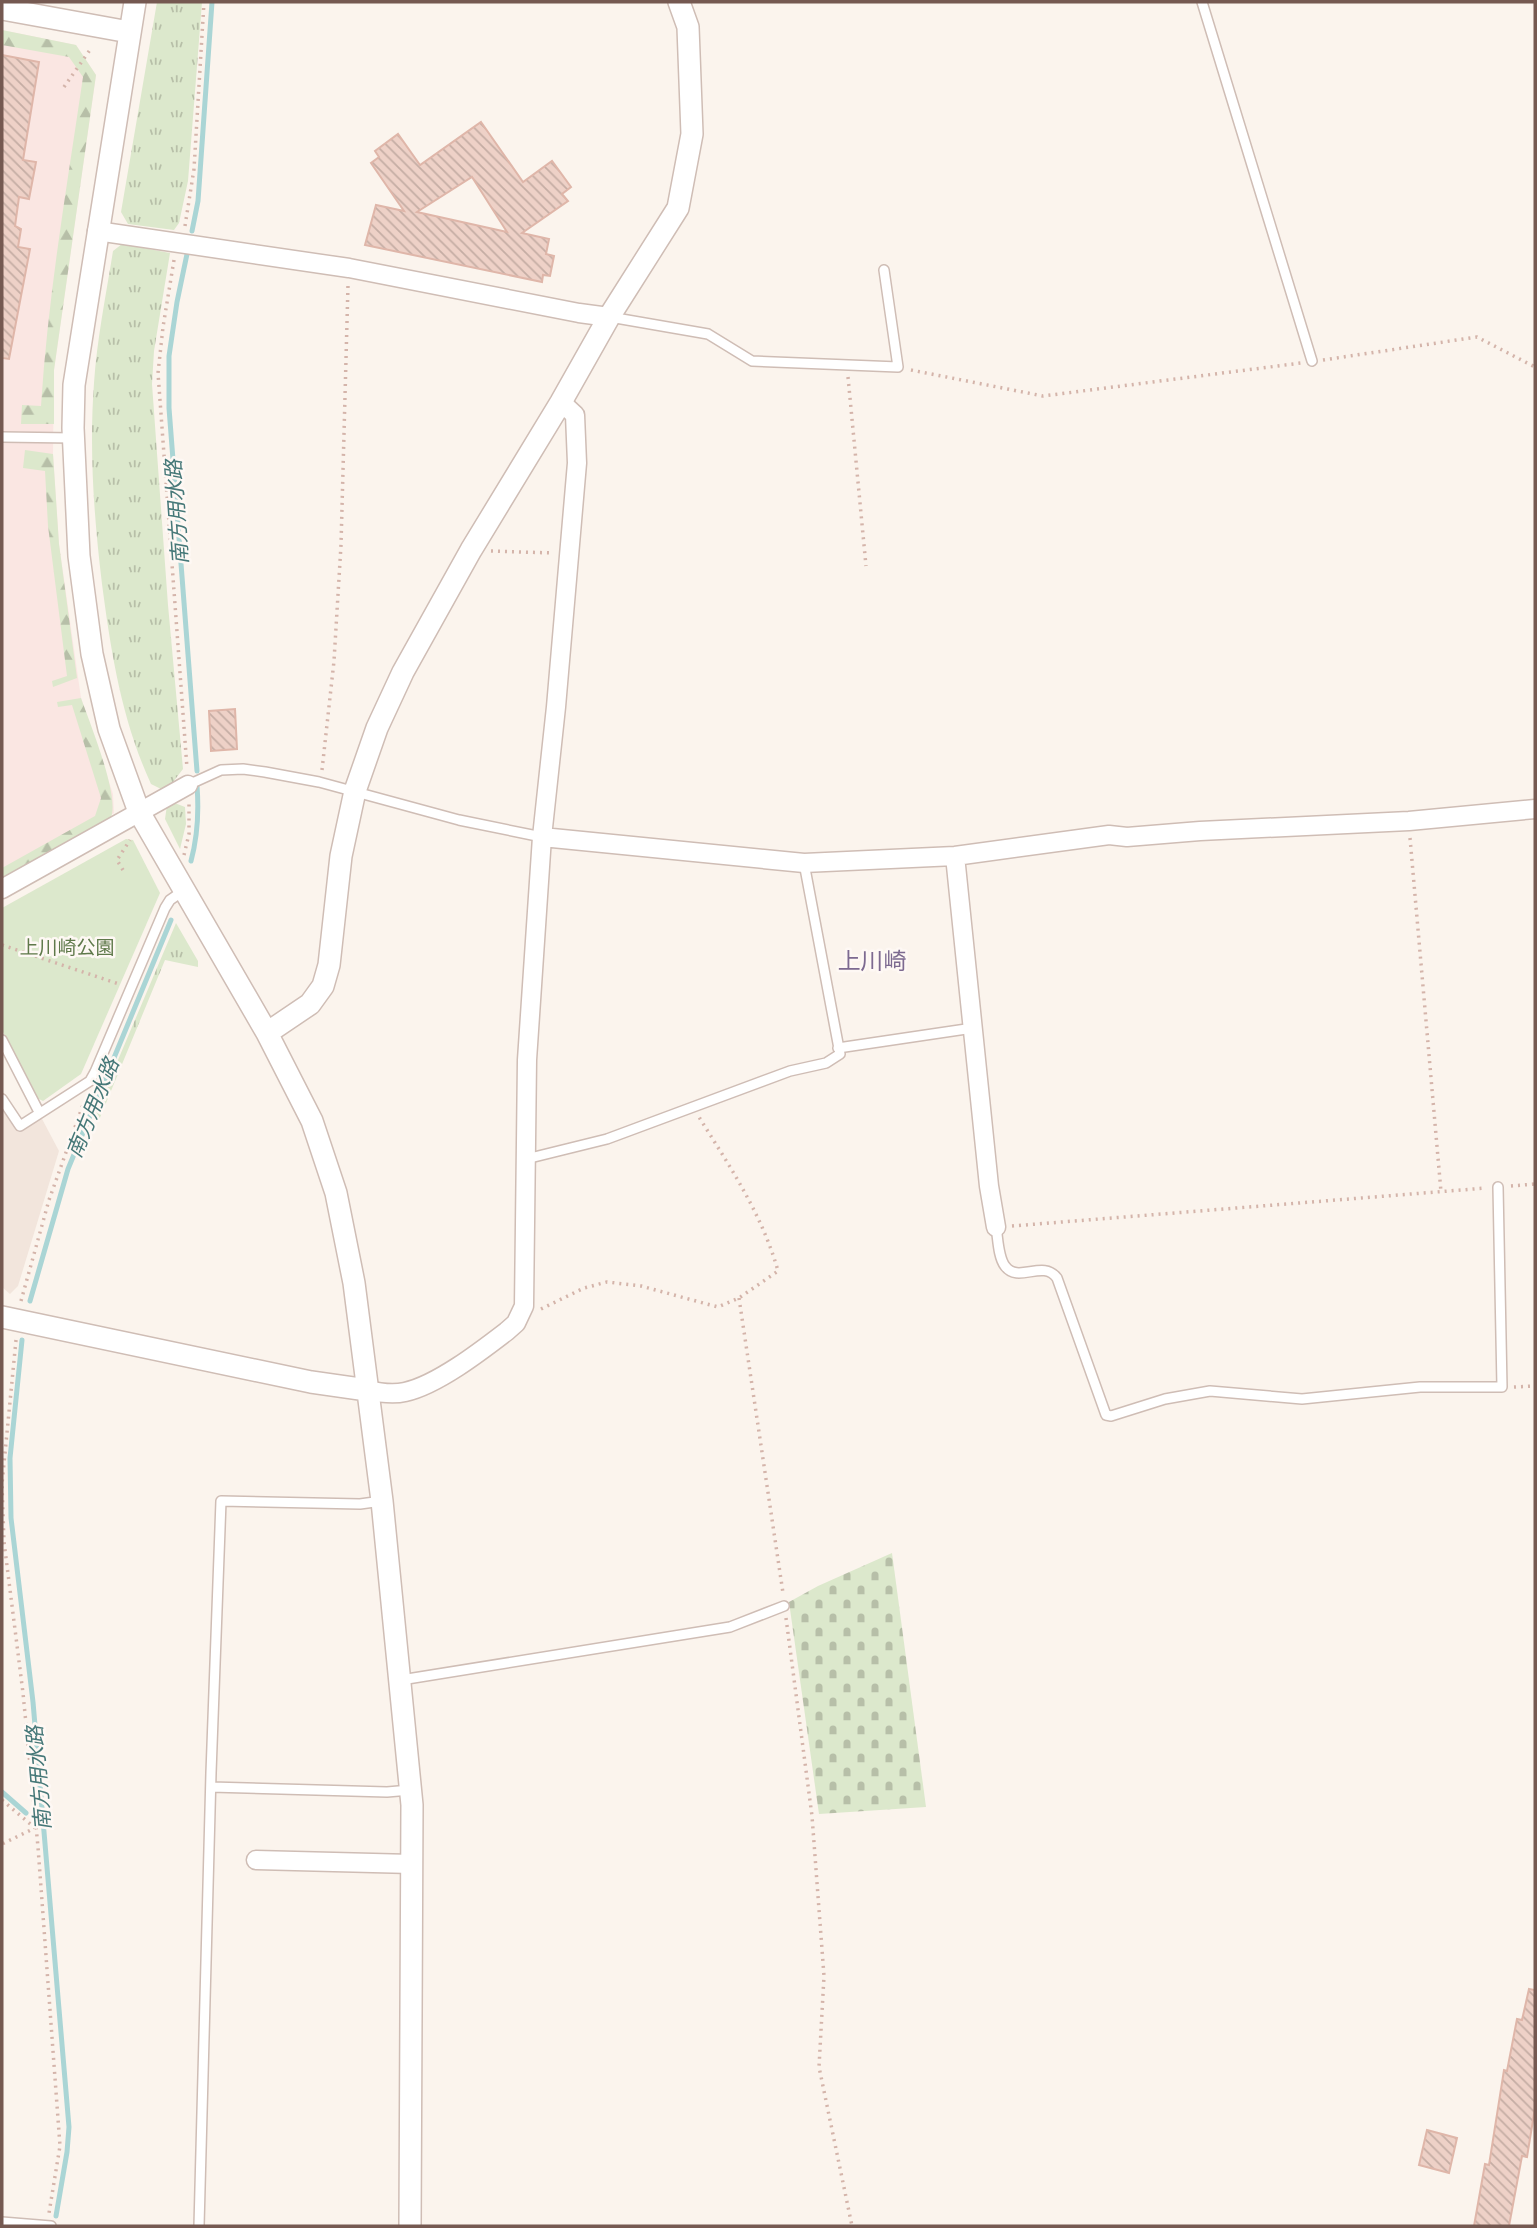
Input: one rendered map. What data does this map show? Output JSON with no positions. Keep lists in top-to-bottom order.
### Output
{
  "districts": ["上川崎"],
  "water": ["南方用水路"],
  "parks": ["上川崎公園"]
}
